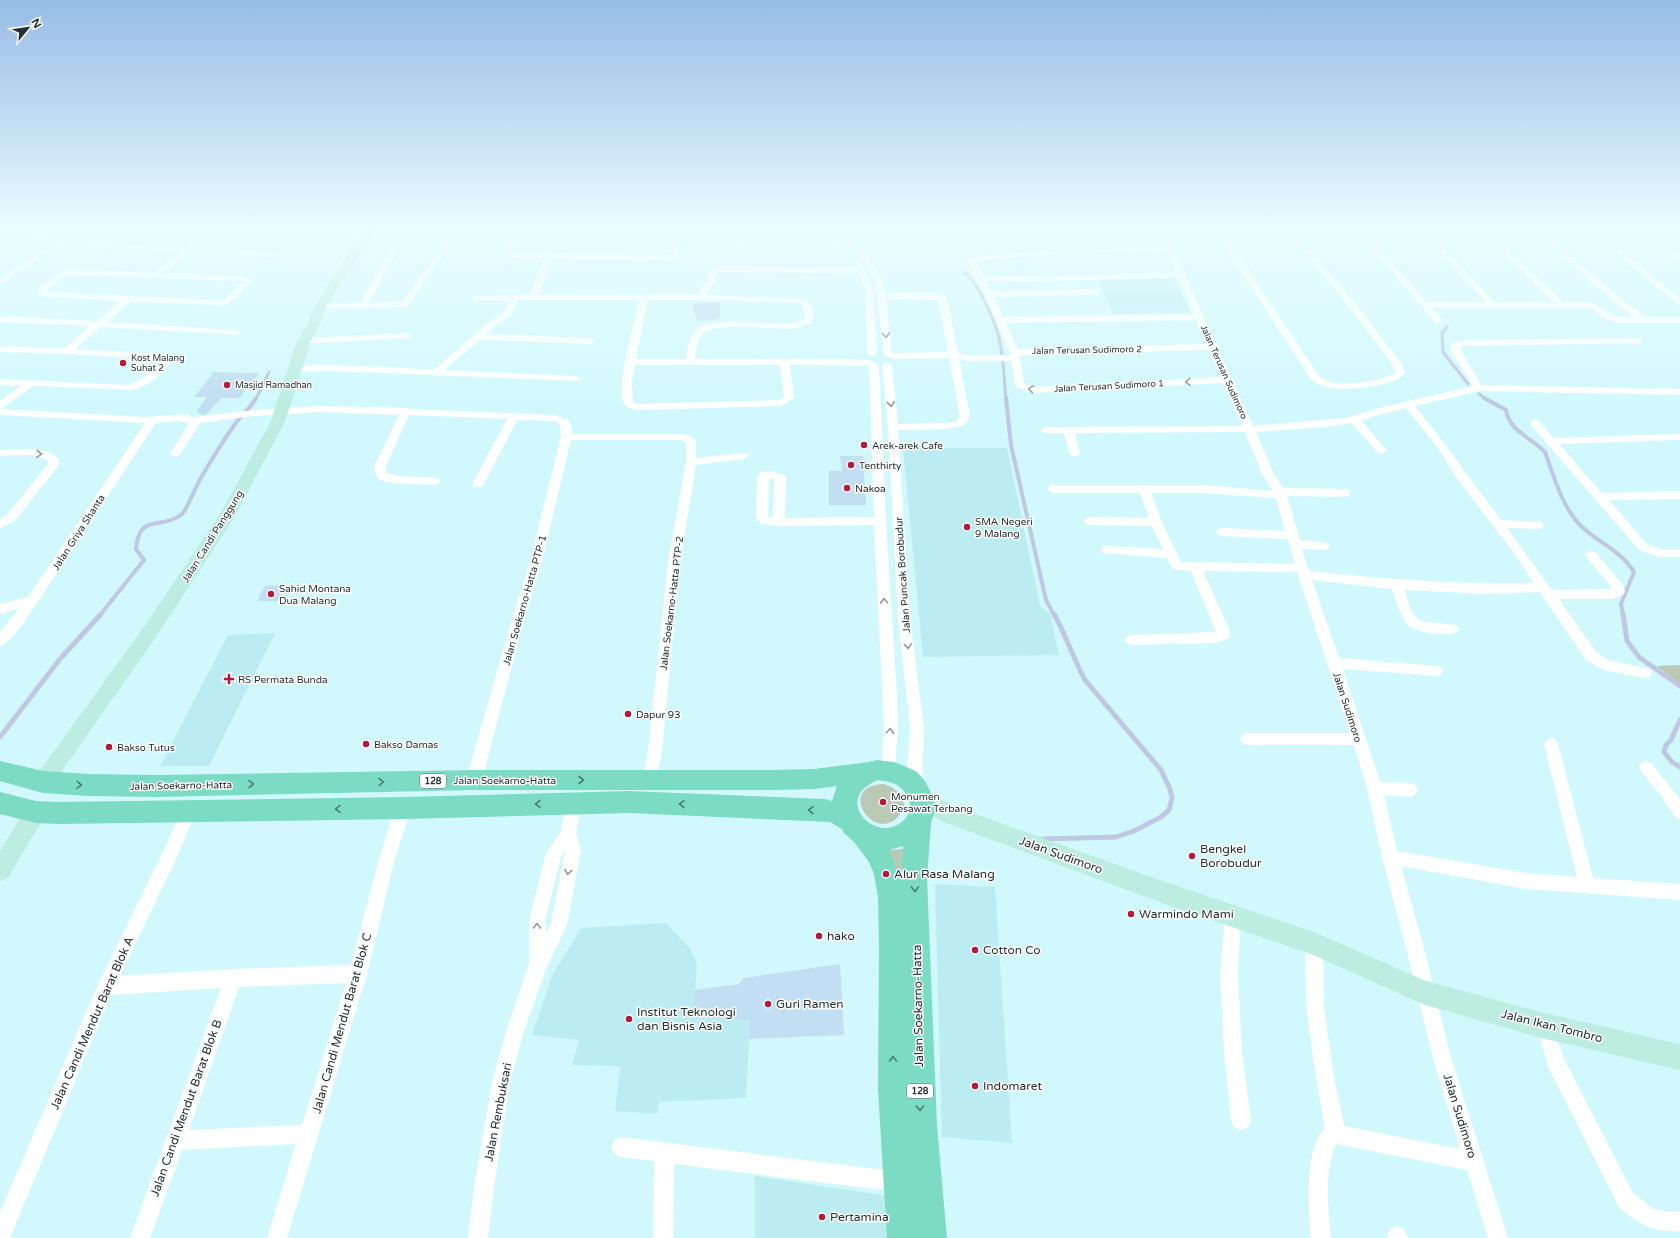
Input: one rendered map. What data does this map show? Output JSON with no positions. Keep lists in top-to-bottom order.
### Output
{
  "streets": {
    "main road": [
      "Jalan Candi Panggung",
      "Jalan Sudimoro",
      "Jalan Soekarno-Hatta",
      "128",
      "Jalan Ikan Tombro"
    ],
    "street": [
      "Jalan Terusan Sudimoro 2",
      "Jalan Terusan Sudimoro",
      "Jalan Terusan Sudimoro 1",
      "Jalan Griya Shanta",
      "Jalan Puncak Borobudur",
      "Jalan Soekarno-Hatta PTP-1",
      "Jalan Soekarno-Hatta PTP-2",
      "Jalan Candi Mendut Barat Blok A",
      "Jalan Candi Mendut Barat Blok C",
      "Jalan Candi Mendut Barat Blok B",
      "Jalan Rembuksari"
    ]
  },
  "crossings": [
    ["Jalan Terusan Sudimoro 2", "Jalan Terusan Sudimoro"],
    ["Jalan Terusan Sudimoro 2", "Jalan Terusan Sudimoro 1"],
    ["Jalan Terusan Sudimoro 2", "Jalan Puncak Borobudur"],
    ["Jalan Terusan Sudimoro", "Jalan Terusan Sudimoro 1"],
    ["Jalan Terusan Sudimoro", "Jalan Sudimoro"],
    ["Jalan Candi Panggung", "Jalan Soekarno-Hatta"],
    ["Jalan Puncak Borobudur", "Jalan Sudimoro"],
    ["Jalan Puncak Borobudur", "Jalan Soekarno-Hatta"],
    ["Jalan Puncak Borobudur", "128"],
    ["Jalan Soekarno-Hatta PTP-1", "Jalan Soekarno-Hatta PTP-2"],
    ["Jalan Soekarno-Hatta PTP-1", "Jalan Soekarno-Hatta"],
    ["Jalan Soekarno-Hatta PTP-2", "Jalan Soekarno-Hatta"],
    ["Jalan Sudimoro", "Jalan Soekarno-Hatta"],
    ["Jalan Sudimoro", "128"],
    ["Jalan Sudimoro", "Jalan Ikan Tombro"],
    ["Jalan Soekarno-Hatta", "128"],
    ["128", "Jalan Candi Mendut Barat Blok A"],
    ["128", "Jalan Candi Mendut Barat Blok C"],
    ["128", "Jalan Rembuksari"]
  ],
  "places": {
    "other": [
      "Kost Malang Suhat 2",
      "Masjid Ramadhan",
      "Arek-arek Cafe",
      "Tenthirty",
      "Nakoa",
      "SMA Negeri 9 Malang",
      "Sahid Montana Dua Malang",
      "Dapur 93",
      "Bakso Damas",
      "Bakso Tutus",
      "Monumen Pesawat Terbang",
      "Bengkel Borobudur",
      "Alur Rasa Malang",
      "Warmindo Mami",
      "hako",
      "Cotton Co",
      "Guri Ramen",
      "Institut Teknologi dan Bisnis Asia",
      "Indomaret",
      "Pertamina"
    ],
    "health": ["RS Permata Bunda"]
  },
  "north": "top right"
}
